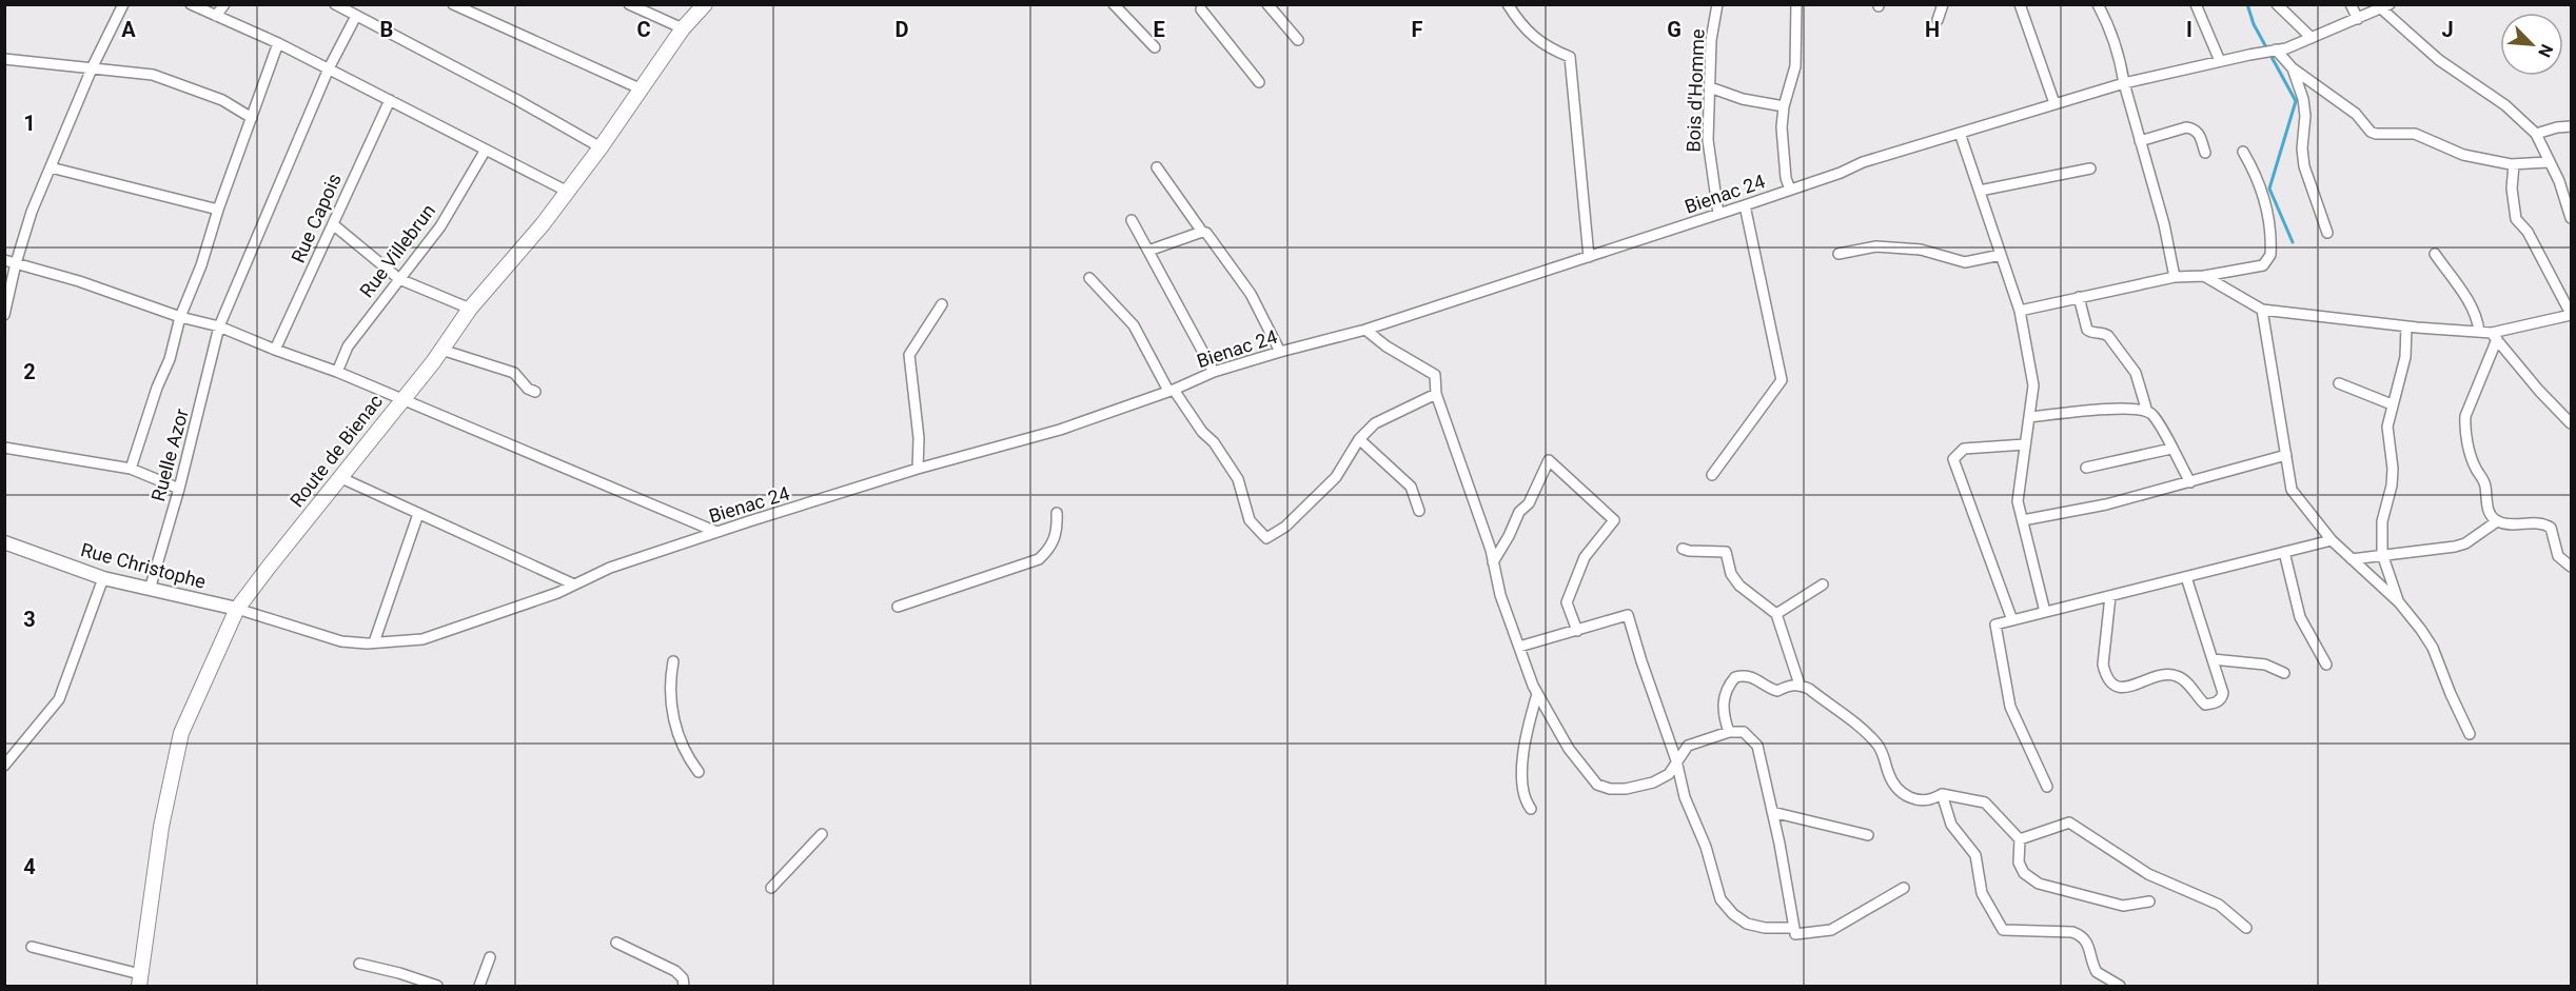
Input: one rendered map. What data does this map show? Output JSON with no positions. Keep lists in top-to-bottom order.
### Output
{
  "streets": {
    "main road": ["Route de Bienac"],
    "street": [
      "Bois d'Homme",
      "Bienac 24",
      "Rue Capois",
      "Rue Villebrun",
      "Ruelle Azor",
      "Rue Christophe"
    ]
  },
  "crossings": [
    ["Bois d'Homme", "Bienac 24"],
    ["Bienac 24", "Route de Bienac"],
    ["Bienac 24", "Rue Christophe"],
    ["Route de Bienac", "Rue Christophe"],
    ["Ruelle Azor", "Rue Christophe"]
  ],
  "north": "bottom right",
  "grid": {
    "columns": [
      "A",
      "B",
      "C",
      "D",
      "E",
      "F",
      "G",
      "H",
      "I",
      "J"
    ],
    "rows": [
      "1",
      "2",
      "3",
      "4"
    ]
  }
}
